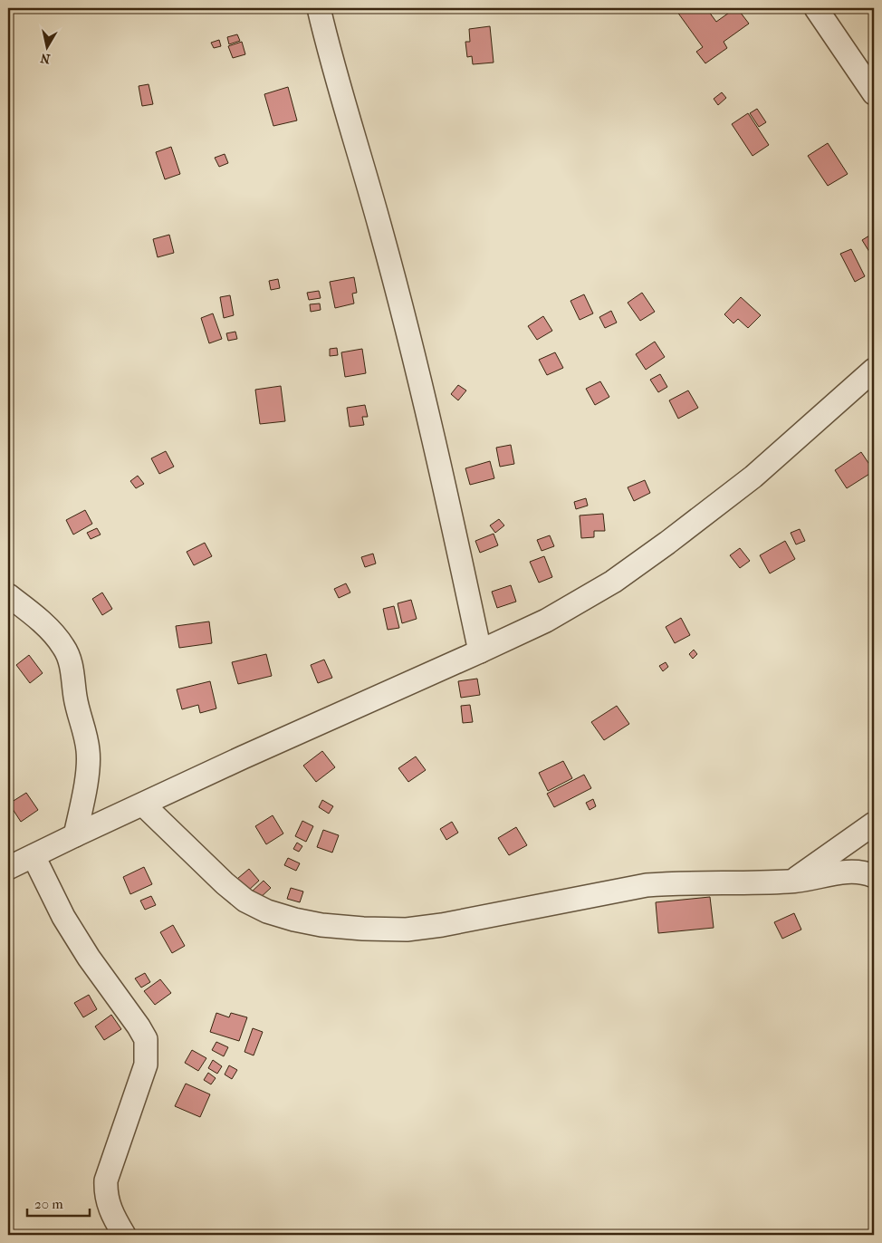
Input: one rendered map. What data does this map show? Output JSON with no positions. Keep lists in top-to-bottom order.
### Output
{
  "scale_bar": "20 m",
  "north": "bottom"
}
